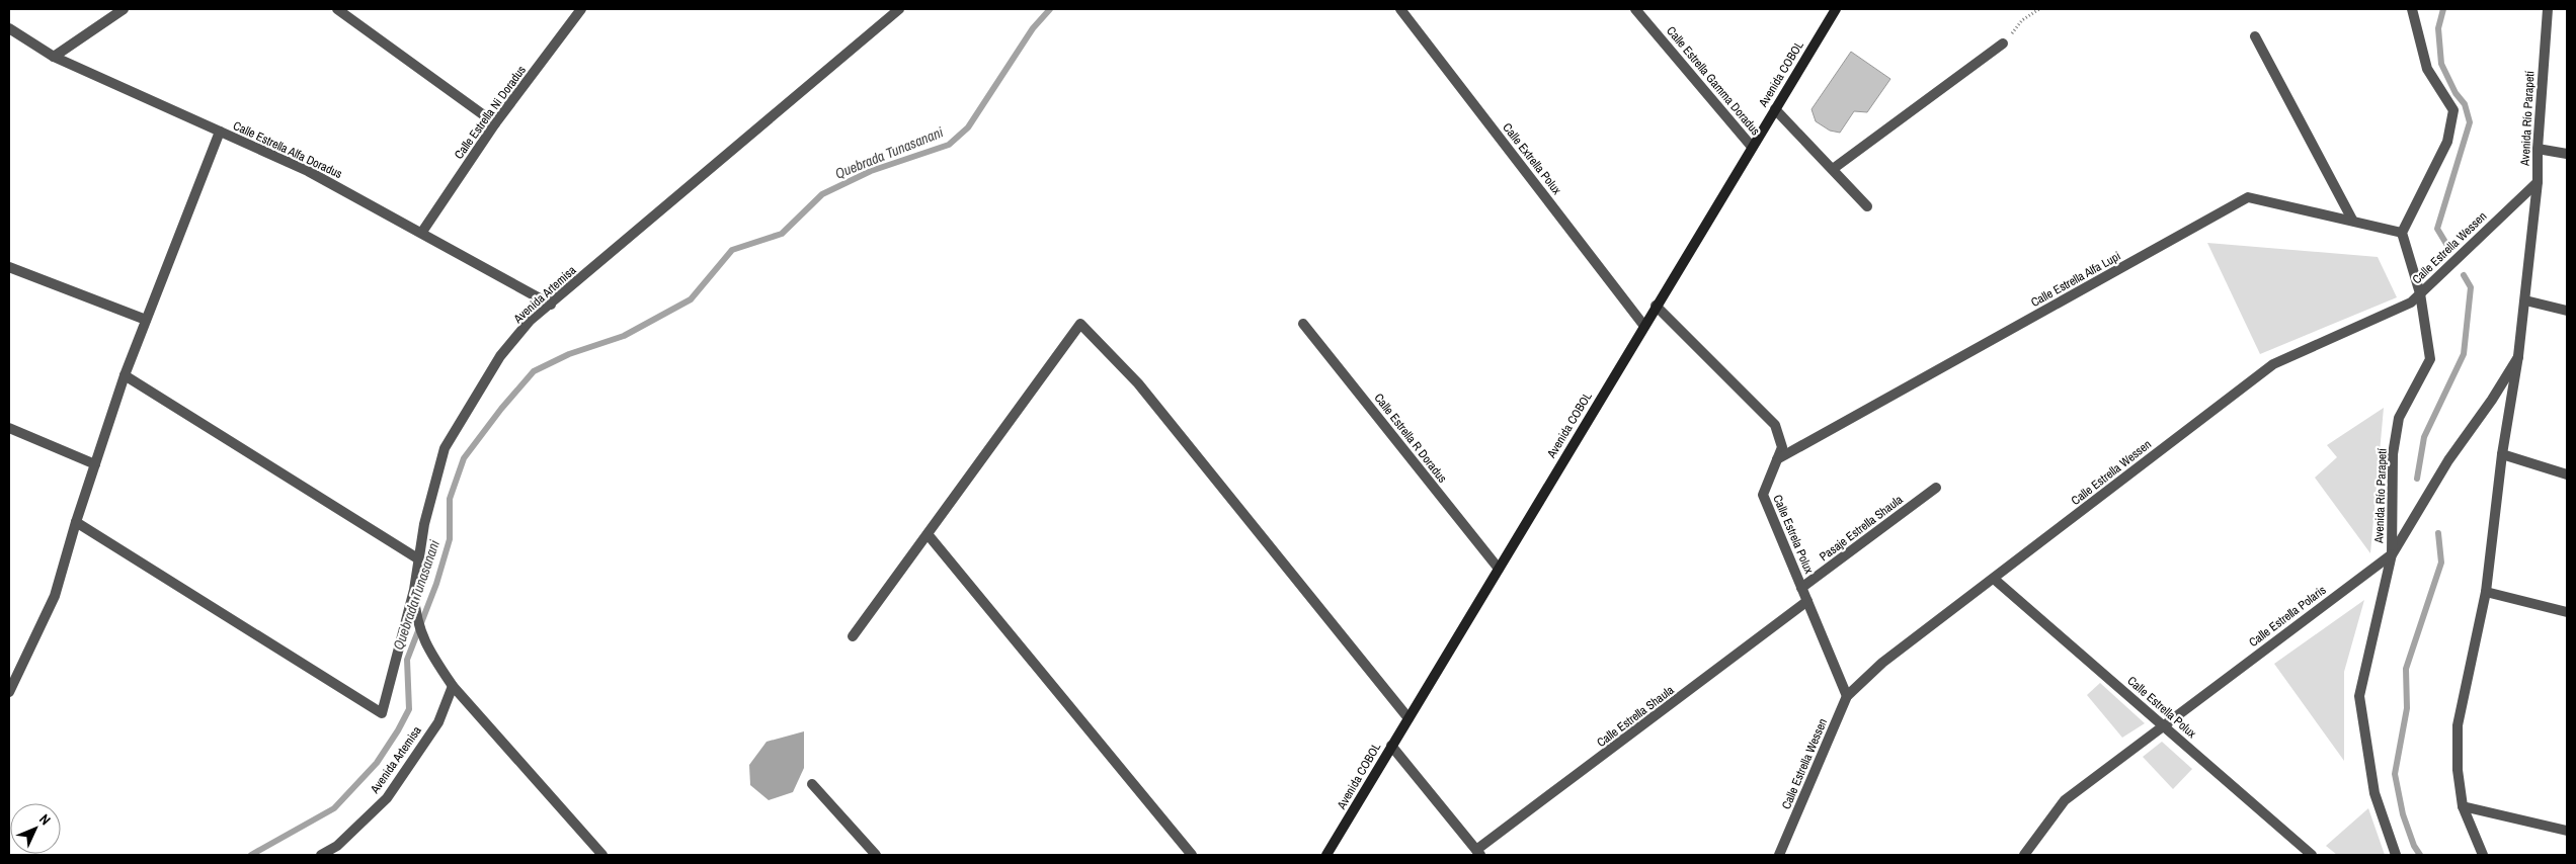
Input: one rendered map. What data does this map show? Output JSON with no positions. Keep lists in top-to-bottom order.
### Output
{
  "streets": {
    "main road": ["Avenida COBOL"],
    "street": [
      "Calle Estrella Gamma Doradus",
      "Calle Estrella Ni Doradus",
      "Avenida Río Parapetí",
      "Calle Estrella Alfa Doradus",
      "Calle Extrella Polux",
      "Calle Estrella Wessen",
      "Calle Estrella Alfa Lupi",
      "Avenida Artemisa",
      "Calle Estrella R Doradus",
      "Pasaje Estrella Shaula",
      "Calle Estrela Polux",
      "Calle Estrella Polaris",
      "Calle Estrella Polux",
      "Calle Estrella Shaula"
    ]
  },
  "crossings": [
    ["Avenida COBOL", "Calle Estrella Gamma Doradus"],
    ["Avenida COBOL", "Calle Extrella Polux"],
    ["Avenida COBOL", "Calle Estrella R Doradus"],
    ["Avenida COBOL", "Calle Estrela Polux"],
    ["Calle Estrella Ni Doradus", "Calle Estrella Alfa Doradus"],
    ["Avenida Río Parapetí", "Calle Estrella Wessen"],
    ["Avenida Río Parapetí", "Calle Estrella Alfa Lupi"],
    ["Avenida Río Parapetí", "Calle Estrella Polaris"],
    ["Calle Estrella Alfa Doradus", "Avenida Artemisa"],
    ["Calle Estrella Wessen", "Calle Estrela Polux"],
    ["Calle Estrella Wessen", "Calle Estrella Polux"],
    ["Calle Estrella Alfa Lupi", "Calle Estrela Polux"],
    ["Pasaje Estrella Shaula", "Calle Estrela Polux"],
    ["Calle Estrela Polux", "Calle Estrella Shaula"],
    ["Calle Estrella Polaris", "Calle Estrella Polux"]
  ],
  "water": ["Quebrada Tunasanani"],
  "north": "top right"
}
